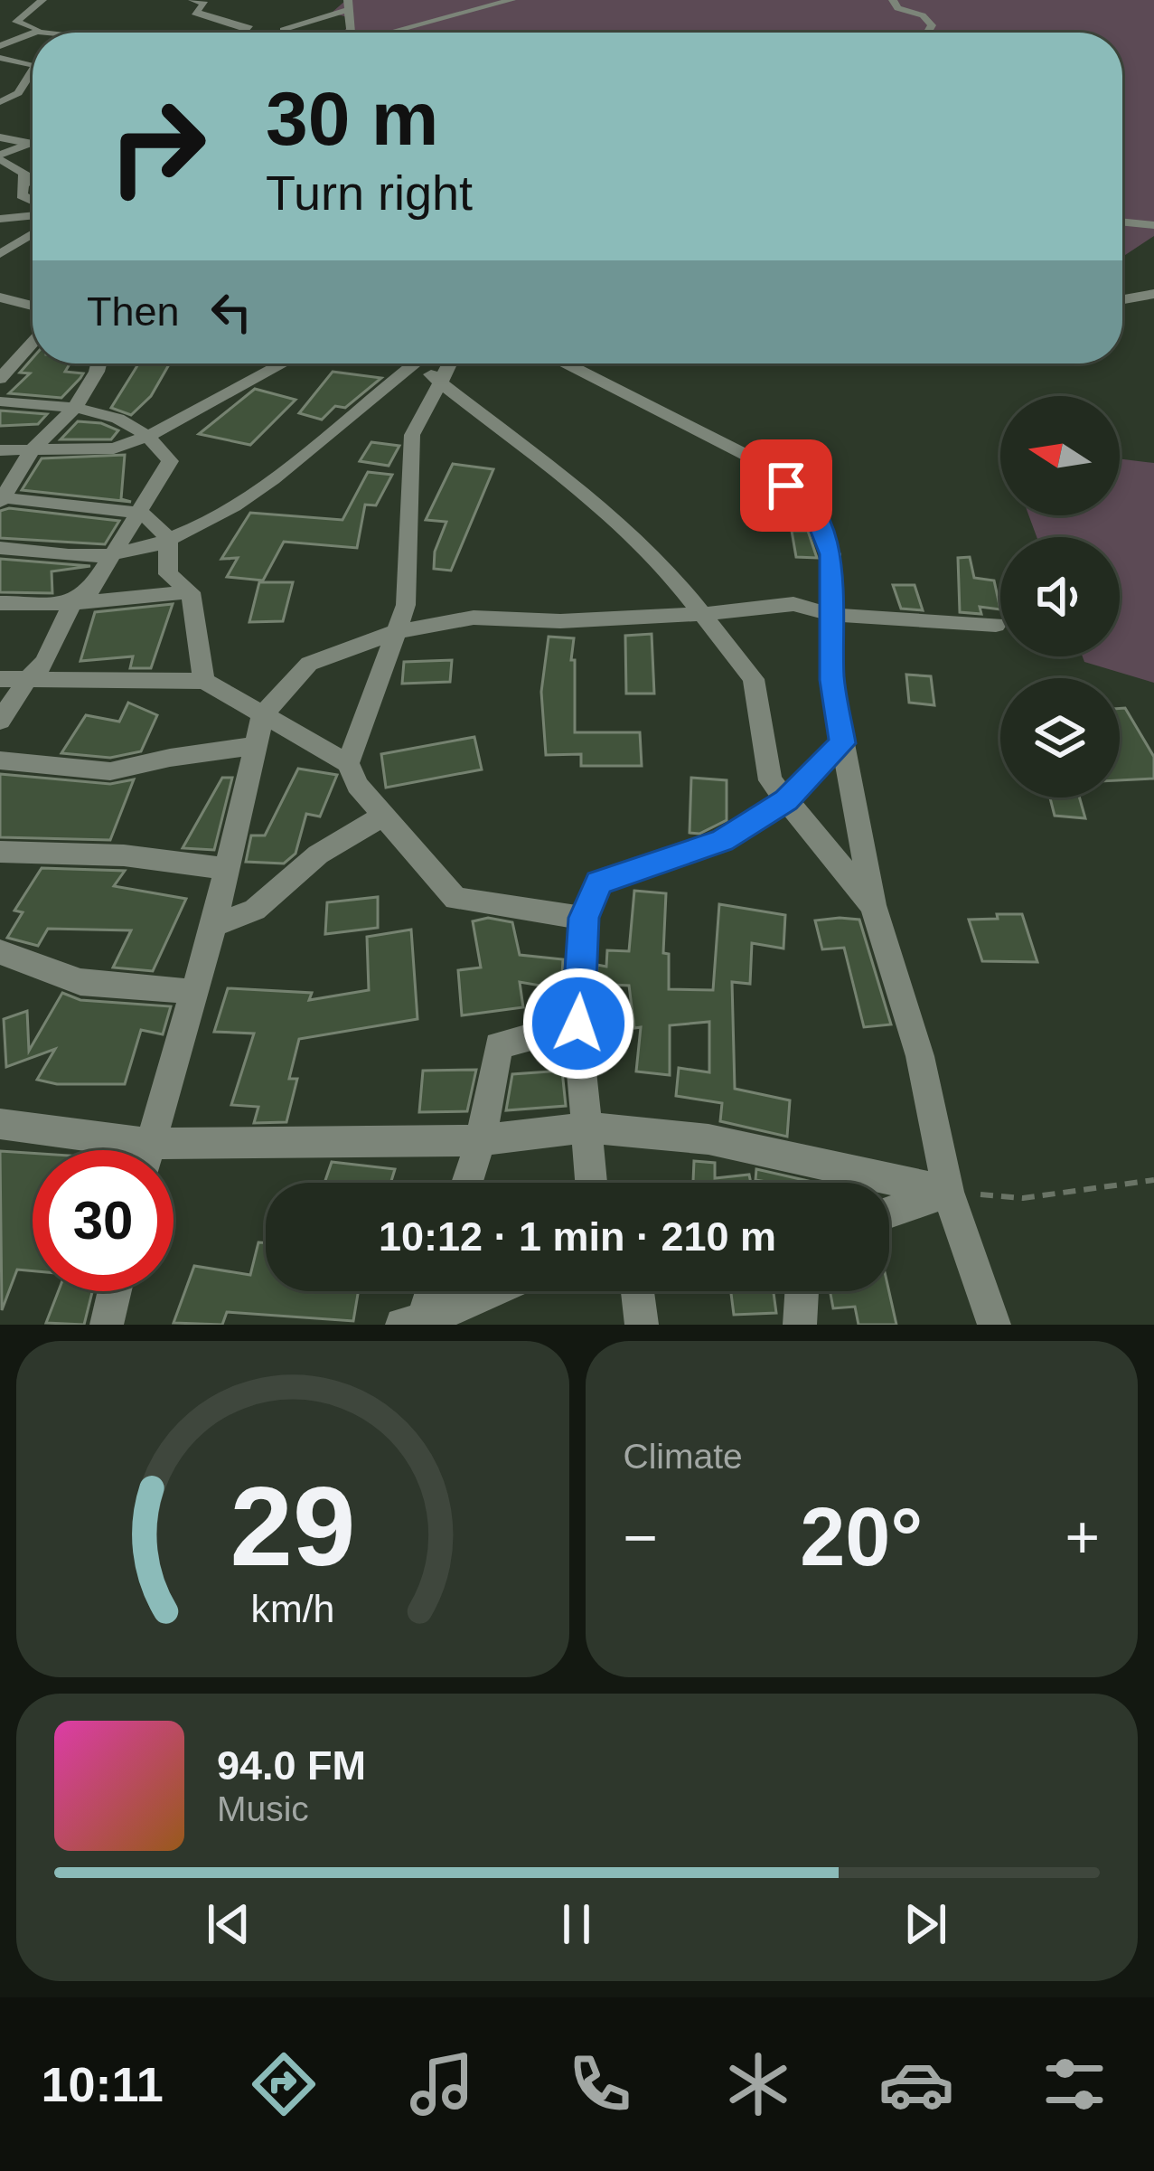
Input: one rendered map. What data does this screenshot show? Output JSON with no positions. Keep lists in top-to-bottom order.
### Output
{
  "north": "left",
  "page": {
    "turn": ["30 m", "Turn right"],
    "then": "Then",
    "limit": "30",
    "trip": "10:12 · 1 min · 210 m",
    "tile": "Climate",
    "heat": ["−", "20°", "+"],
    "song": ["94.0 FM", "Music"],
    "tabs": "10:11",
    "gauge": ["29", "km/h"]
  }
}
